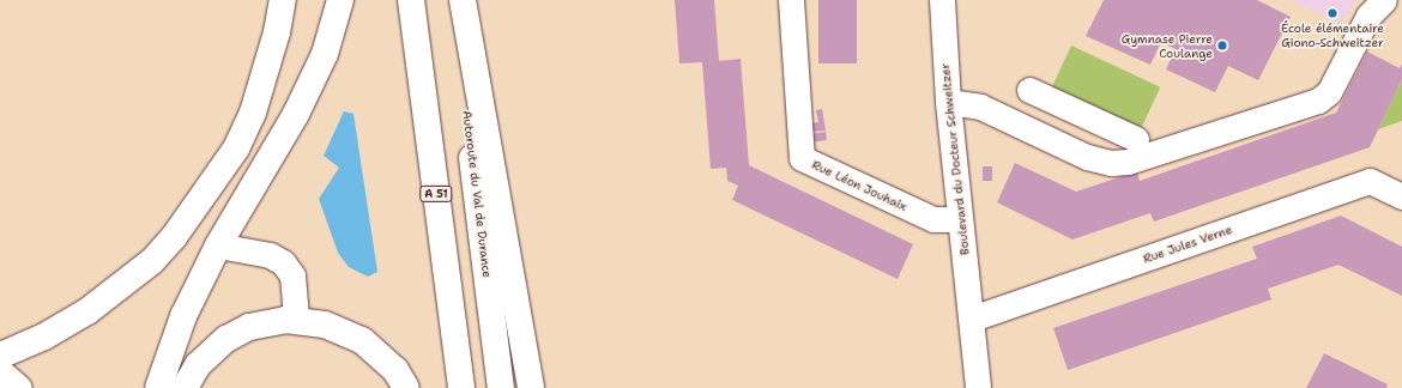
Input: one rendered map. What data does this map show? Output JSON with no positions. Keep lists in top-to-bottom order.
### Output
{
  "streets": {
    "highway": ["A 51", "Autoroute du Val de Durance"],
    "street": ["Boulevard du Docteur Schweitzer", "Rue Léon Jouhaix", "Rue Jules Verne"]
  },
  "crossings": [
    ["Boulevard du Docteur Schweitzer", "Rue Léon Jouhaix"],
    ["Boulevard du Docteur Schweitzer", "Rue Jules Verne"]
  ],
  "places": ["École élémentaire Giono-Schweitzer", "Gymnase Pierre Coulange"]
}
